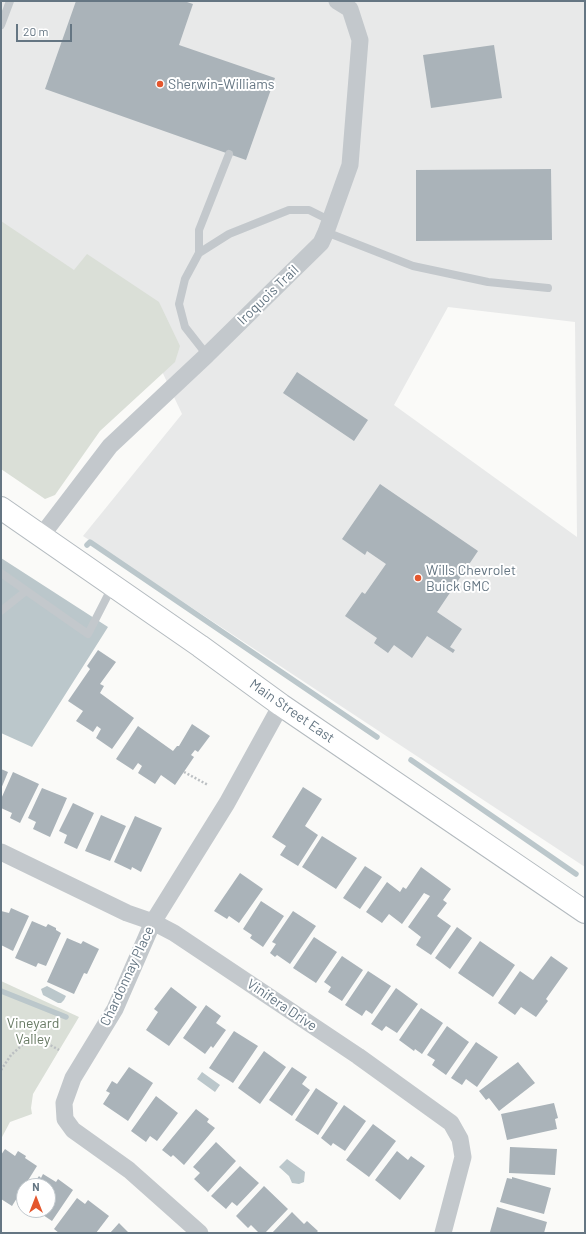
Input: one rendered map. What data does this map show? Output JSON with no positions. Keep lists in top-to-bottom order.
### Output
{
  "streets": {
    "main road": ["Main Street East"],
    "street": ["Iroquois Trail", "Chardonnay Place", "Vinifera Drive"]
  },
  "crossings": [
    ["Iroquois Trail", "Main Street East"],
    ["Main Street East", "Chardonnay Place"],
    ["Chardonnay Place", "Vinifera Drive"]
  ],
  "parks": ["Vineyard Valley"],
  "places": ["Sherwin-Williams", "Wills Chevrolet Buick GMC"],
  "scale_bar": "20 m",
  "north": "top"
}
